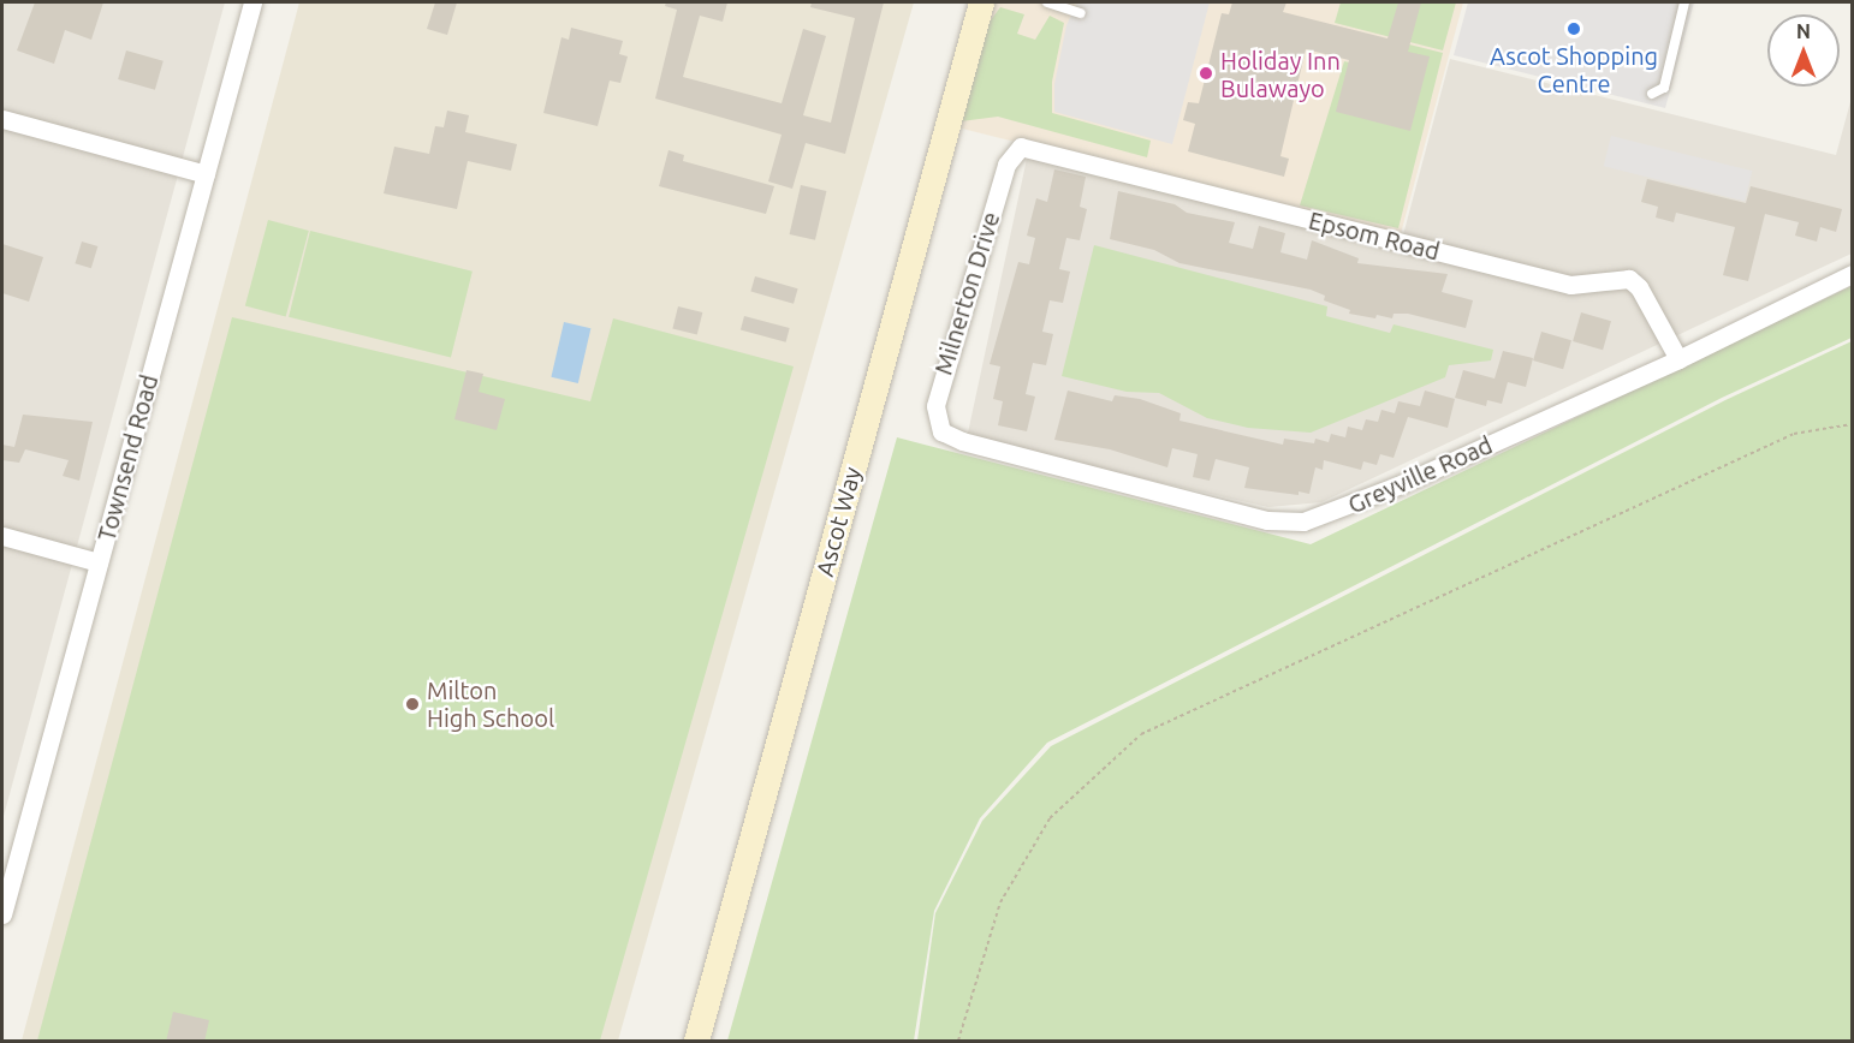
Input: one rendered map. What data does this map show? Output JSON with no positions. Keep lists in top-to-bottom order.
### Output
{
  "streets": {
    "main road": ["Ascot Way"],
    "street": [
      "Epsom Road",
      "Milnerton Drive",
      "Townsend Road",
      "Greyville Road"
    ]
  },
  "crossings": [
    ["Epsom Road", "Milnerton Drive"],
    ["Epsom Road", "Greyville Road"],
    ["Milnerton Drive", "Greyville Road"]
  ],
  "places": ["Ascot Shopping Centre", "Holiday Inn Bulawayo", "Milton High School"],
  "north": "top"
}
